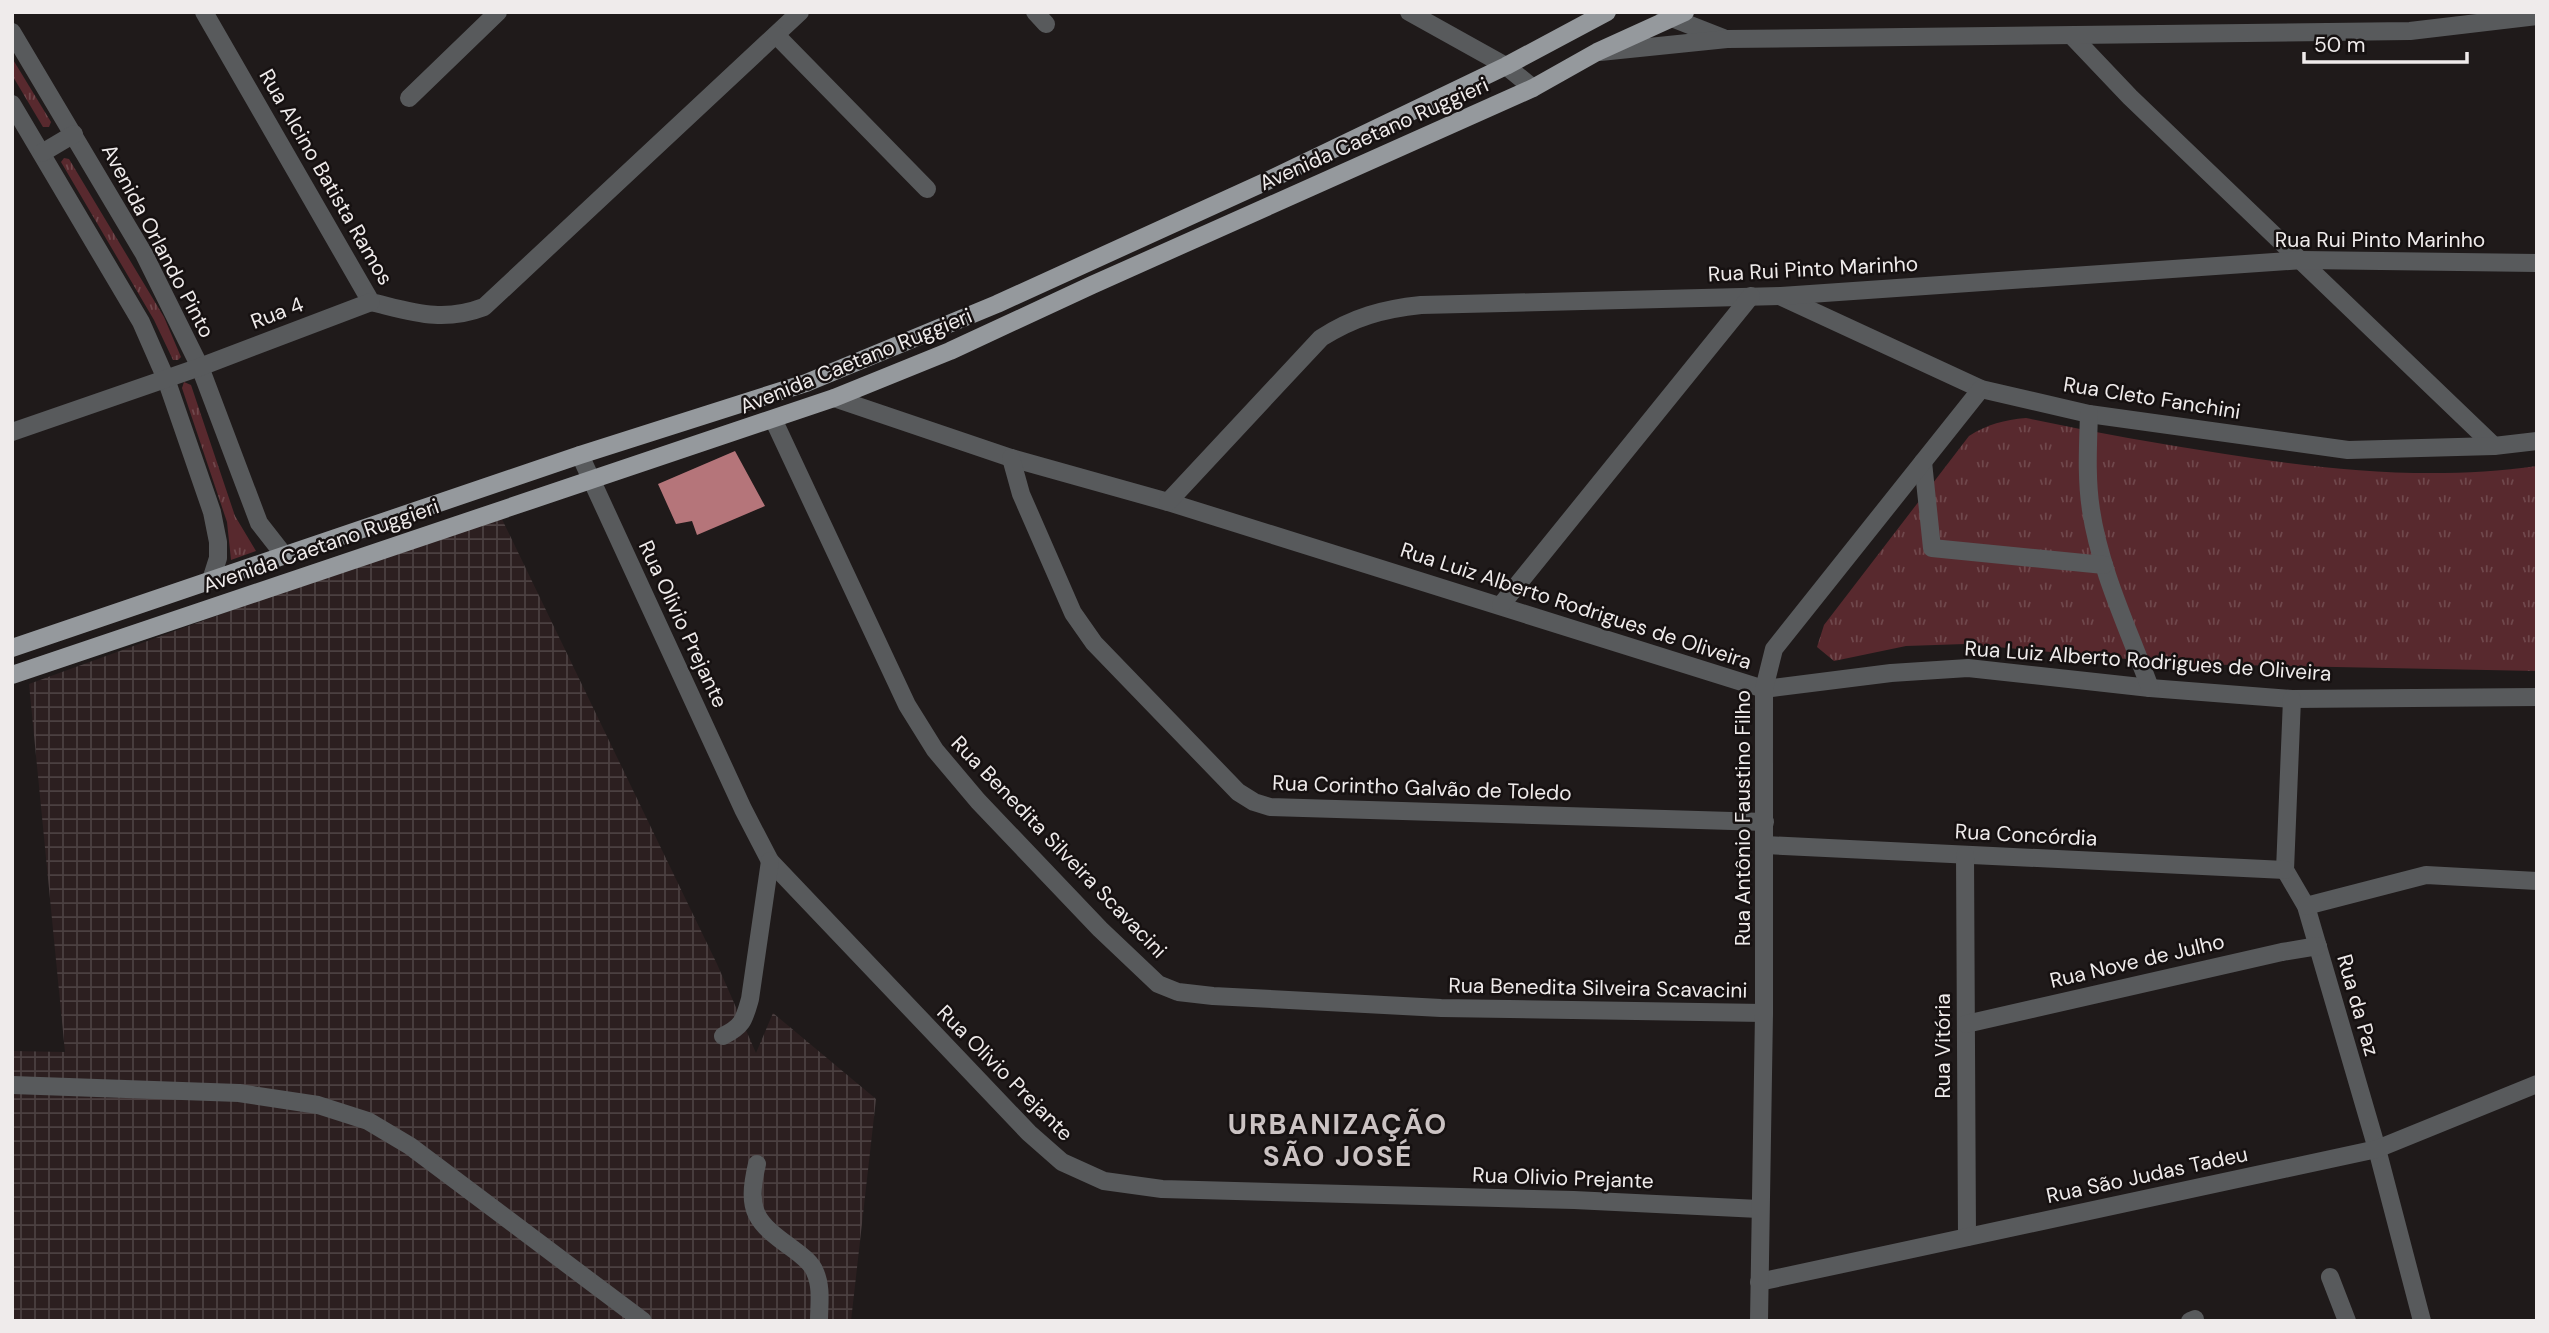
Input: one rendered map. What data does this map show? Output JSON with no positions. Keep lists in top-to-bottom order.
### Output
{
  "streets": {
    "main road": ["Avenida Caetano Ruggieri"],
    "street": [
      "Rua Alcino Batista Ramos",
      "Rua Rui Pinto Marinho",
      "Avenida Orlando Pinto",
      "Rua 4",
      "Rua Cleto Fanchini",
      "Rua Luiz Alberto Rodrigues de Oliveira",
      "Rua Olivio Prejante",
      "Rua Corintho Galvão de Toledo",
      "Rua Antônio Faustino Filho",
      "Rua Concórdia",
      "Rua Benedita Silveira Scavacini",
      "Rua Nove de Julho",
      "Rua da Paz",
      "Rua Vitória",
      "Rua São Judas Tadeu"
    ]
  },
  "crossings": [
    ["Avenida Caetano Ruggieri", "Avenida Orlando Pinto"],
    ["Avenida Caetano Ruggieri", "Rua Luiz Alberto Rodrigues de Oliveira"],
    ["Avenida Caetano Ruggieri", "Rua Olivio Prejante"],
    ["Avenida Caetano Ruggieri", "Rua Benedita Silveira Scavacini"],
    ["Rua Alcino Batista Ramos", "Rua 4"],
    ["Rua Rui Pinto Marinho", "Rua Cleto Fanchini"],
    ["Rua Rui Pinto Marinho", "Rua Luiz Alberto Rodrigues de Oliveira"],
    ["Avenida Orlando Pinto", "Rua 4"],
    ["Rua Cleto Fanchini", "Rua Antônio Faustino Filho"],
    ["Rua Luiz Alberto Rodrigues de Oliveira", "Rua Corintho Galvão de Toledo"],
    ["Rua Luiz Alberto Rodrigues de Oliveira", "Rua Antônio Faustino Filho"],
    ["Rua Olivio Prejante", "Rua Antônio Faustino Filho"],
    ["Rua Corintho Galvão de Toledo", "Rua Antônio Faustino Filho"],
    ["Rua Antônio Faustino Filho", "Rua Concórdia"],
    ["Rua Antônio Faustino Filho", "Rua Benedita Silveira Scavacini"],
    ["Rua Antônio Faustino Filho", "Rua São Judas Tadeu"],
    ["Rua Concórdia", "Rua da Paz"],
    ["Rua Concórdia", "Rua Vitória"],
    ["Rua Nove de Julho", "Rua da Paz"],
    ["Rua Nove de Julho", "Rua Vitória"],
    ["Rua da Paz", "Rua São Judas Tadeu"],
    ["Rua Vitória", "Rua São Judas Tadeu"]
  ],
  "districts": ["URBANIZAÇÃO SÃO JOSÉ"],
  "scale_bar": "50 m"
}
